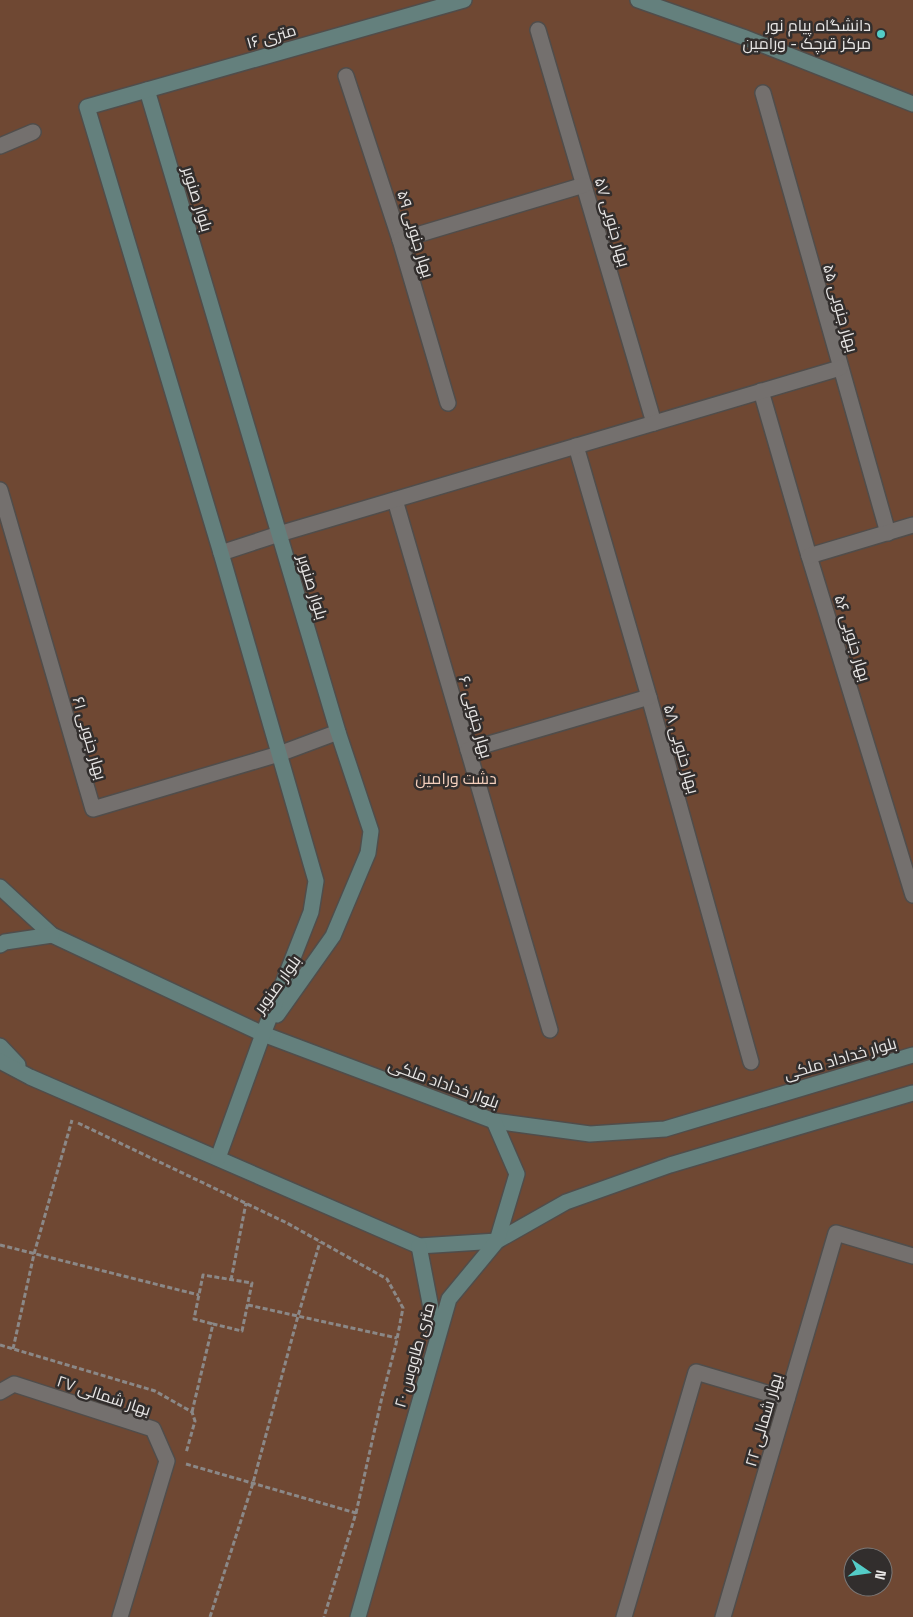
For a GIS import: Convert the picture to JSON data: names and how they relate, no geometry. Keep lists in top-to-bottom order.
{
  "streets": {
    "street": [
      "۱۶ متری",
      "بلوار صنوبر",
      "بهار جنوبی ۵۷",
      "بهار جنوبی ۵۹",
      "بهار جنوبی ۵۵",
      "بهار جنوبی ۵۶",
      "بهار جنوبی ۶۰",
      "بهار جنوبی ۶۱",
      "بهار حنوبی ۵۸",
      "بلوار خداداد ملکی",
      "۲۰ متری طاووس",
      "بهار شمالی ۲۷",
      "بهار شمالی ۲۲"
    ]
  },
  "crossings": [
    ["۱۶ متری", "بلوار صنوبر"],
    ["بلوار صنوبر", "بهار جنوبی ۶۱"],
    ["بلوار صنوبر", "بلوار خداداد ملکی"],
    ["بلوار خداداد ملکی", "۲۰ متری طاووس"]
  ],
  "parks": ["دشت ورامین"],
  "places": ["دانشگاه پیام نور مرکز قرچک - ورامین"],
  "north": "right"
}
